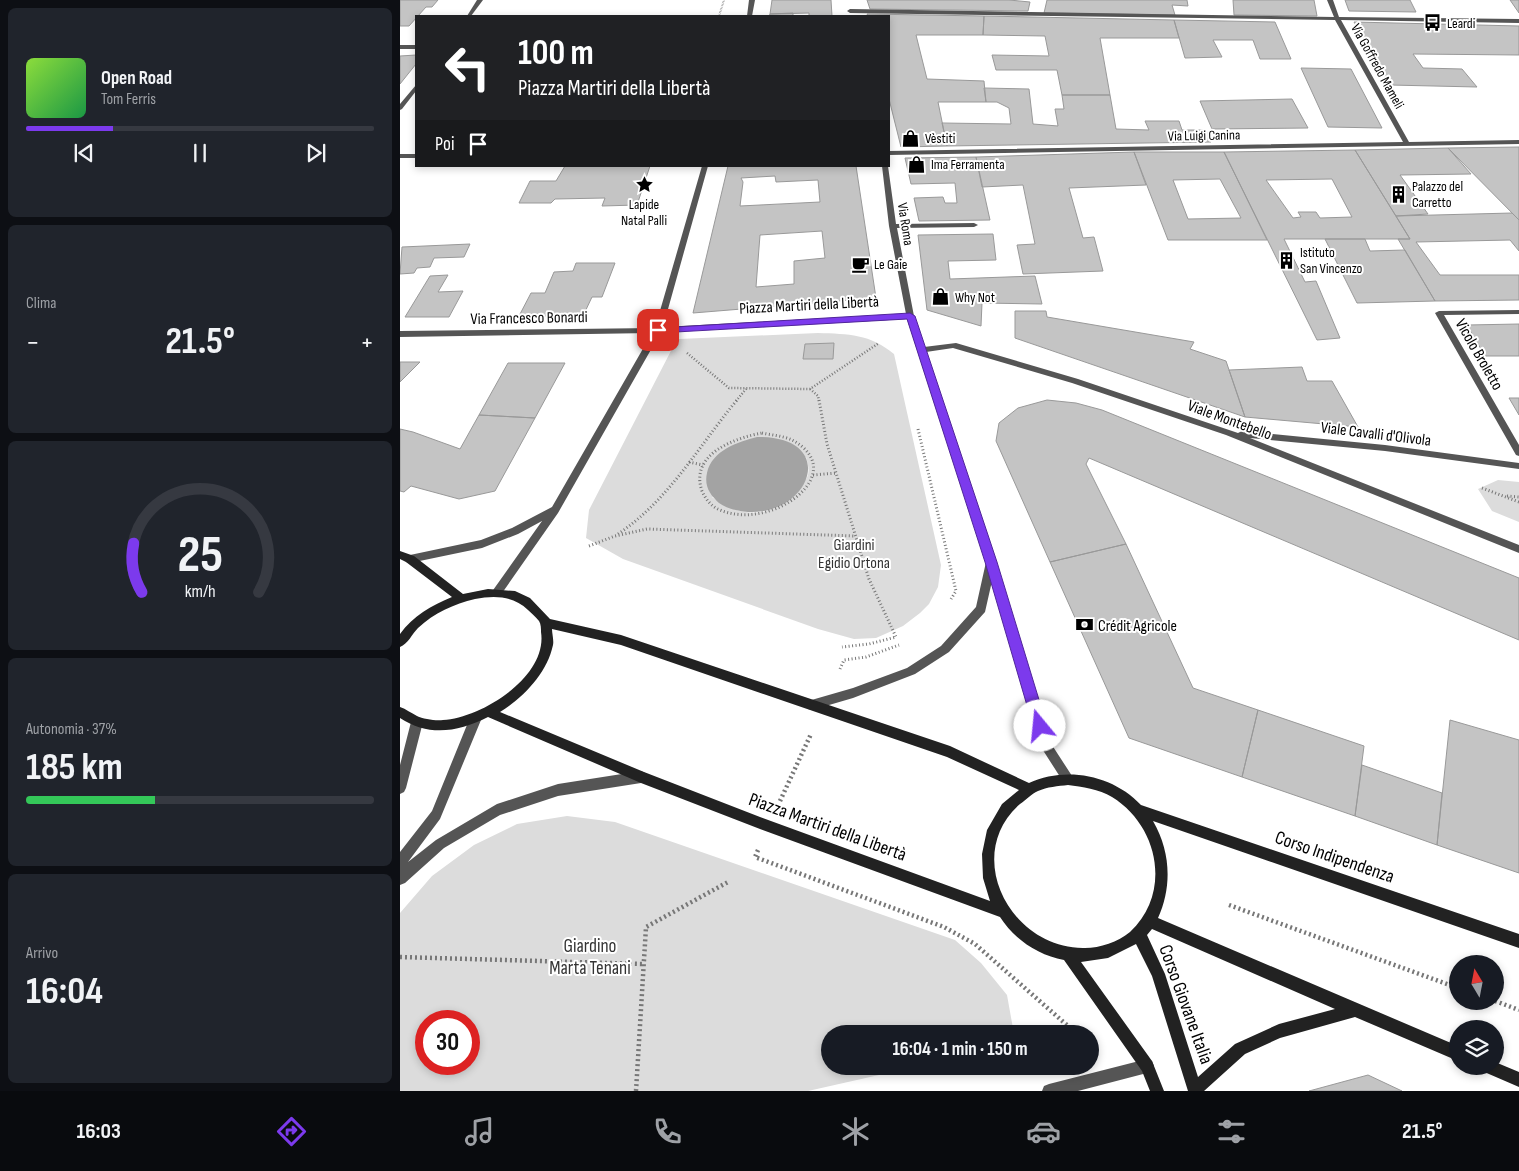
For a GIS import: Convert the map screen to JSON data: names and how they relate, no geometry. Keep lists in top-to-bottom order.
{
  "streets": {
    "main road": ["Piazza Martiri della Libertà", "Corso Indipendenza", "Corso Giovane Italia"],
    "street": [
      "Via Goffredo Mameli",
      "Via Luigi Canina",
      "Via Roma",
      "Via Francesco Bonardi",
      "Vicolo Broletto",
      "Viale Montebello",
      "Viale Cavalli d'Olivola"
    ]
  },
  "crossings": [
    ["Via Goffredo Mameli", "Via Luigi Canina"],
    ["Via Roma", "Piazza Martiri della Libertà"],
    ["Piazza Martiri della Libertà", "Via Francesco Bonardi"],
    ["Piazza Martiri della Libertà", "Corso Indipendenza"],
    ["Piazza Martiri della Libertà", "Corso Giovane Italia"],
    ["Viale Montebello", "Viale Cavalli d'Olivola"],
    ["Corso Indipendenza", "Corso Giovane Italia"]
  ],
  "parks": ["Giardini Egidio Ortona", "Giardino Marta Tenani"],
  "places": {
    "bus stop": ["Leardi"],
    "shop": ["Vèstiti", "Ima Ferramenta", "Why Not"],
    "place": ["Lapide Natal Palli"],
    "building": ["Palazzo del Carretto", "Istituto San Vincenzo"],
    "cafe": ["Le Gaie"],
    "bank": ["Crédit Agricole"]
  },
  "north": "top",
  "page": {
    "turn": ["100 m", "Piazza Martiri della Libertà"],
    "song": ["Open Road", "Tom Ferris"],
    "then": "Poi",
    "tile": [
      "Clima",
      ["Autonomia · 37%", "185 km"],
      ["Arrivo", "16:04"]
    ],
    "heat": ["−", "21.5°", "+"],
    "limit": "30",
    "trip": "16:04 · 1 min · 150 m",
    "tabs": ["16:03", "21.5°"],
    "gauge": ["25", "km/h"]
  }
}
